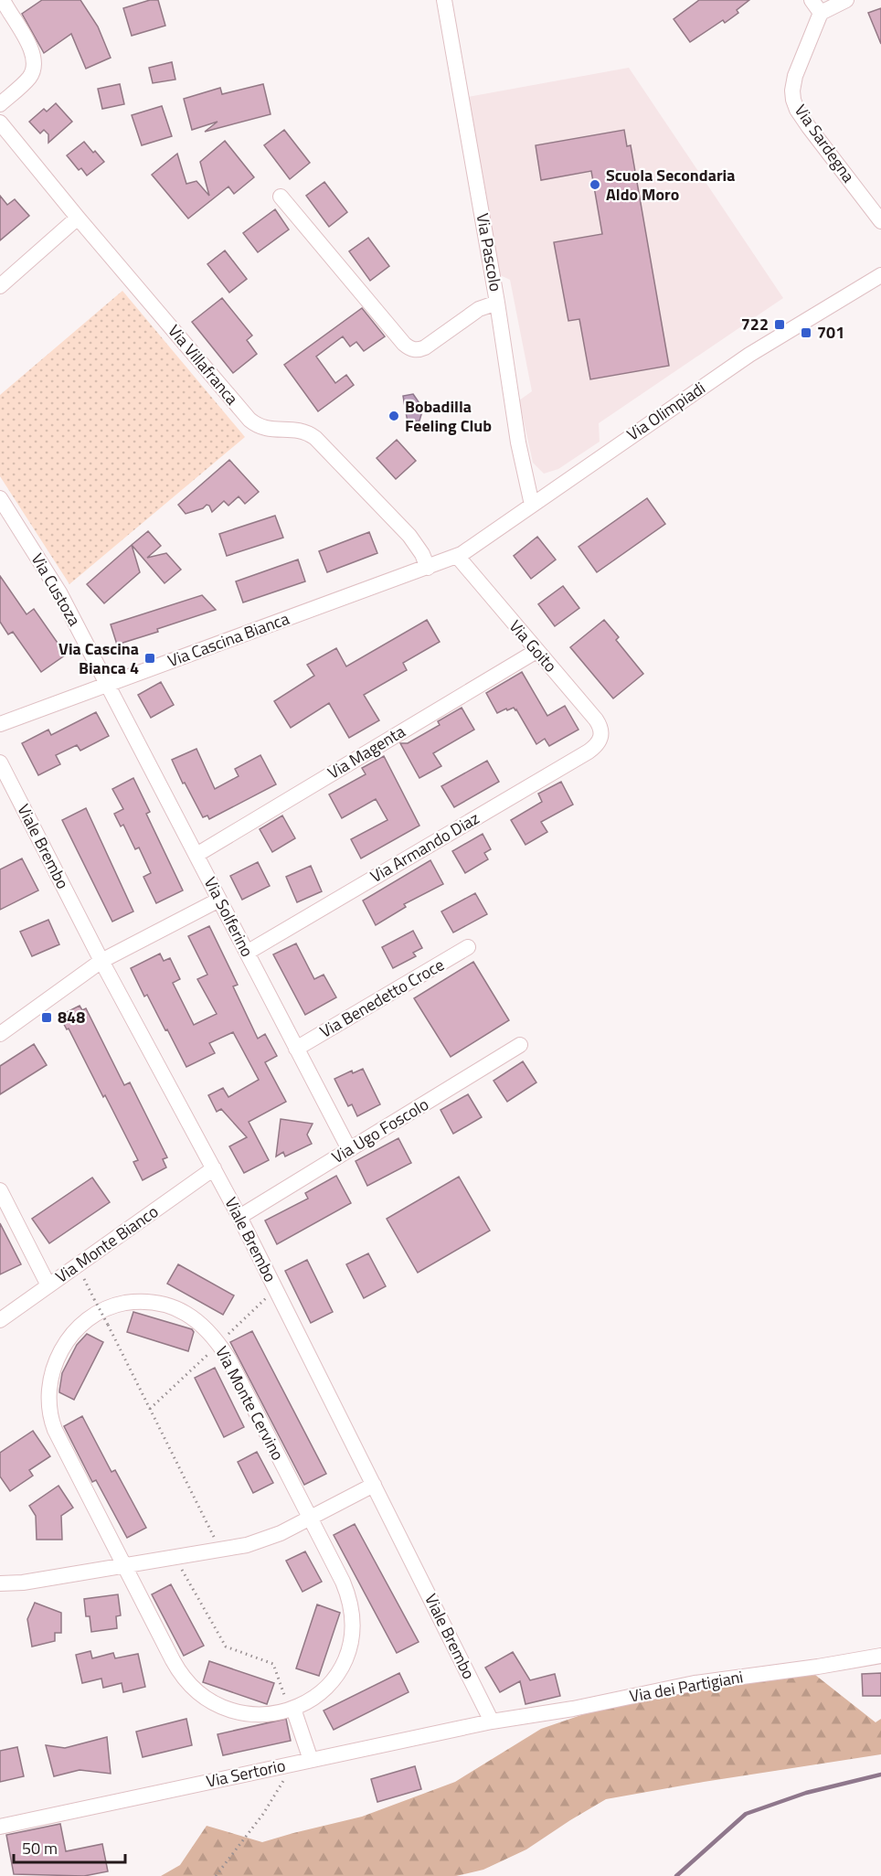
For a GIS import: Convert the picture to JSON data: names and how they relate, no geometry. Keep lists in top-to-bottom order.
{
  "streets": {
    "street": [
      "Via Sardegna",
      "Via Pascolo",
      "Via Villafranca",
      "Via Olimpiadi",
      "Via Custoza",
      "Via Cascina Bianca",
      "Via Goito",
      "Via Magenta",
      "Viale Brembo",
      "Via Armando Diaz",
      "Via Solferino",
      "Via Benedetto Croce",
      "Via Ugo Foscolo",
      "Via Monte Bianco",
      "Via Monte Cervino",
      "Via dei Partigiani",
      "Via Sertorio"
    ]
  },
  "crossings": [
    ["Via Pascolo", "Via Olimpiadi"],
    ["Via Villafranca", "Via Cascina Bianca"],
    ["Via Olimpiadi", "Via Cascina Bianca"],
    ["Via Olimpiadi", "Via Goito"],
    ["Via Custoza", "Via Cascina Bianca"],
    ["Via Custoza", "Via Solferino"],
    ["Via Cascina Bianca", "Via Goito"],
    ["Via Cascina Bianca", "Via Solferino"],
    ["Via Goito", "Via Magenta"],
    ["Via Goito", "Via Armando Diaz"],
    ["Via Magenta", "Via Solferino"],
    ["Viale Brembo", "Via Ugo Foscolo"],
    ["Viale Brembo", "Via Monte Bianco"],
    ["Viale Brembo", "Via dei Partigiani"],
    ["Viale Brembo", "Via Sertorio"],
    ["Via Armando Diaz", "Via Solferino"],
    ["Via Solferino", "Via Benedetto Croce"],
    ["Via Solferino", "Via Ugo Foscolo"],
    ["Via dei Partigiani", "Via Sertorio"]
  ],
  "places": {
    "other": ["Scuola Secondaria Aldo Moro", "Bobadilla Feeling Club"],
    "transit": [
      "722",
      "701",
      "Via Cascina Bianca 4",
      "848"
    ]
  },
  "scale_bar": "50 m"
}
